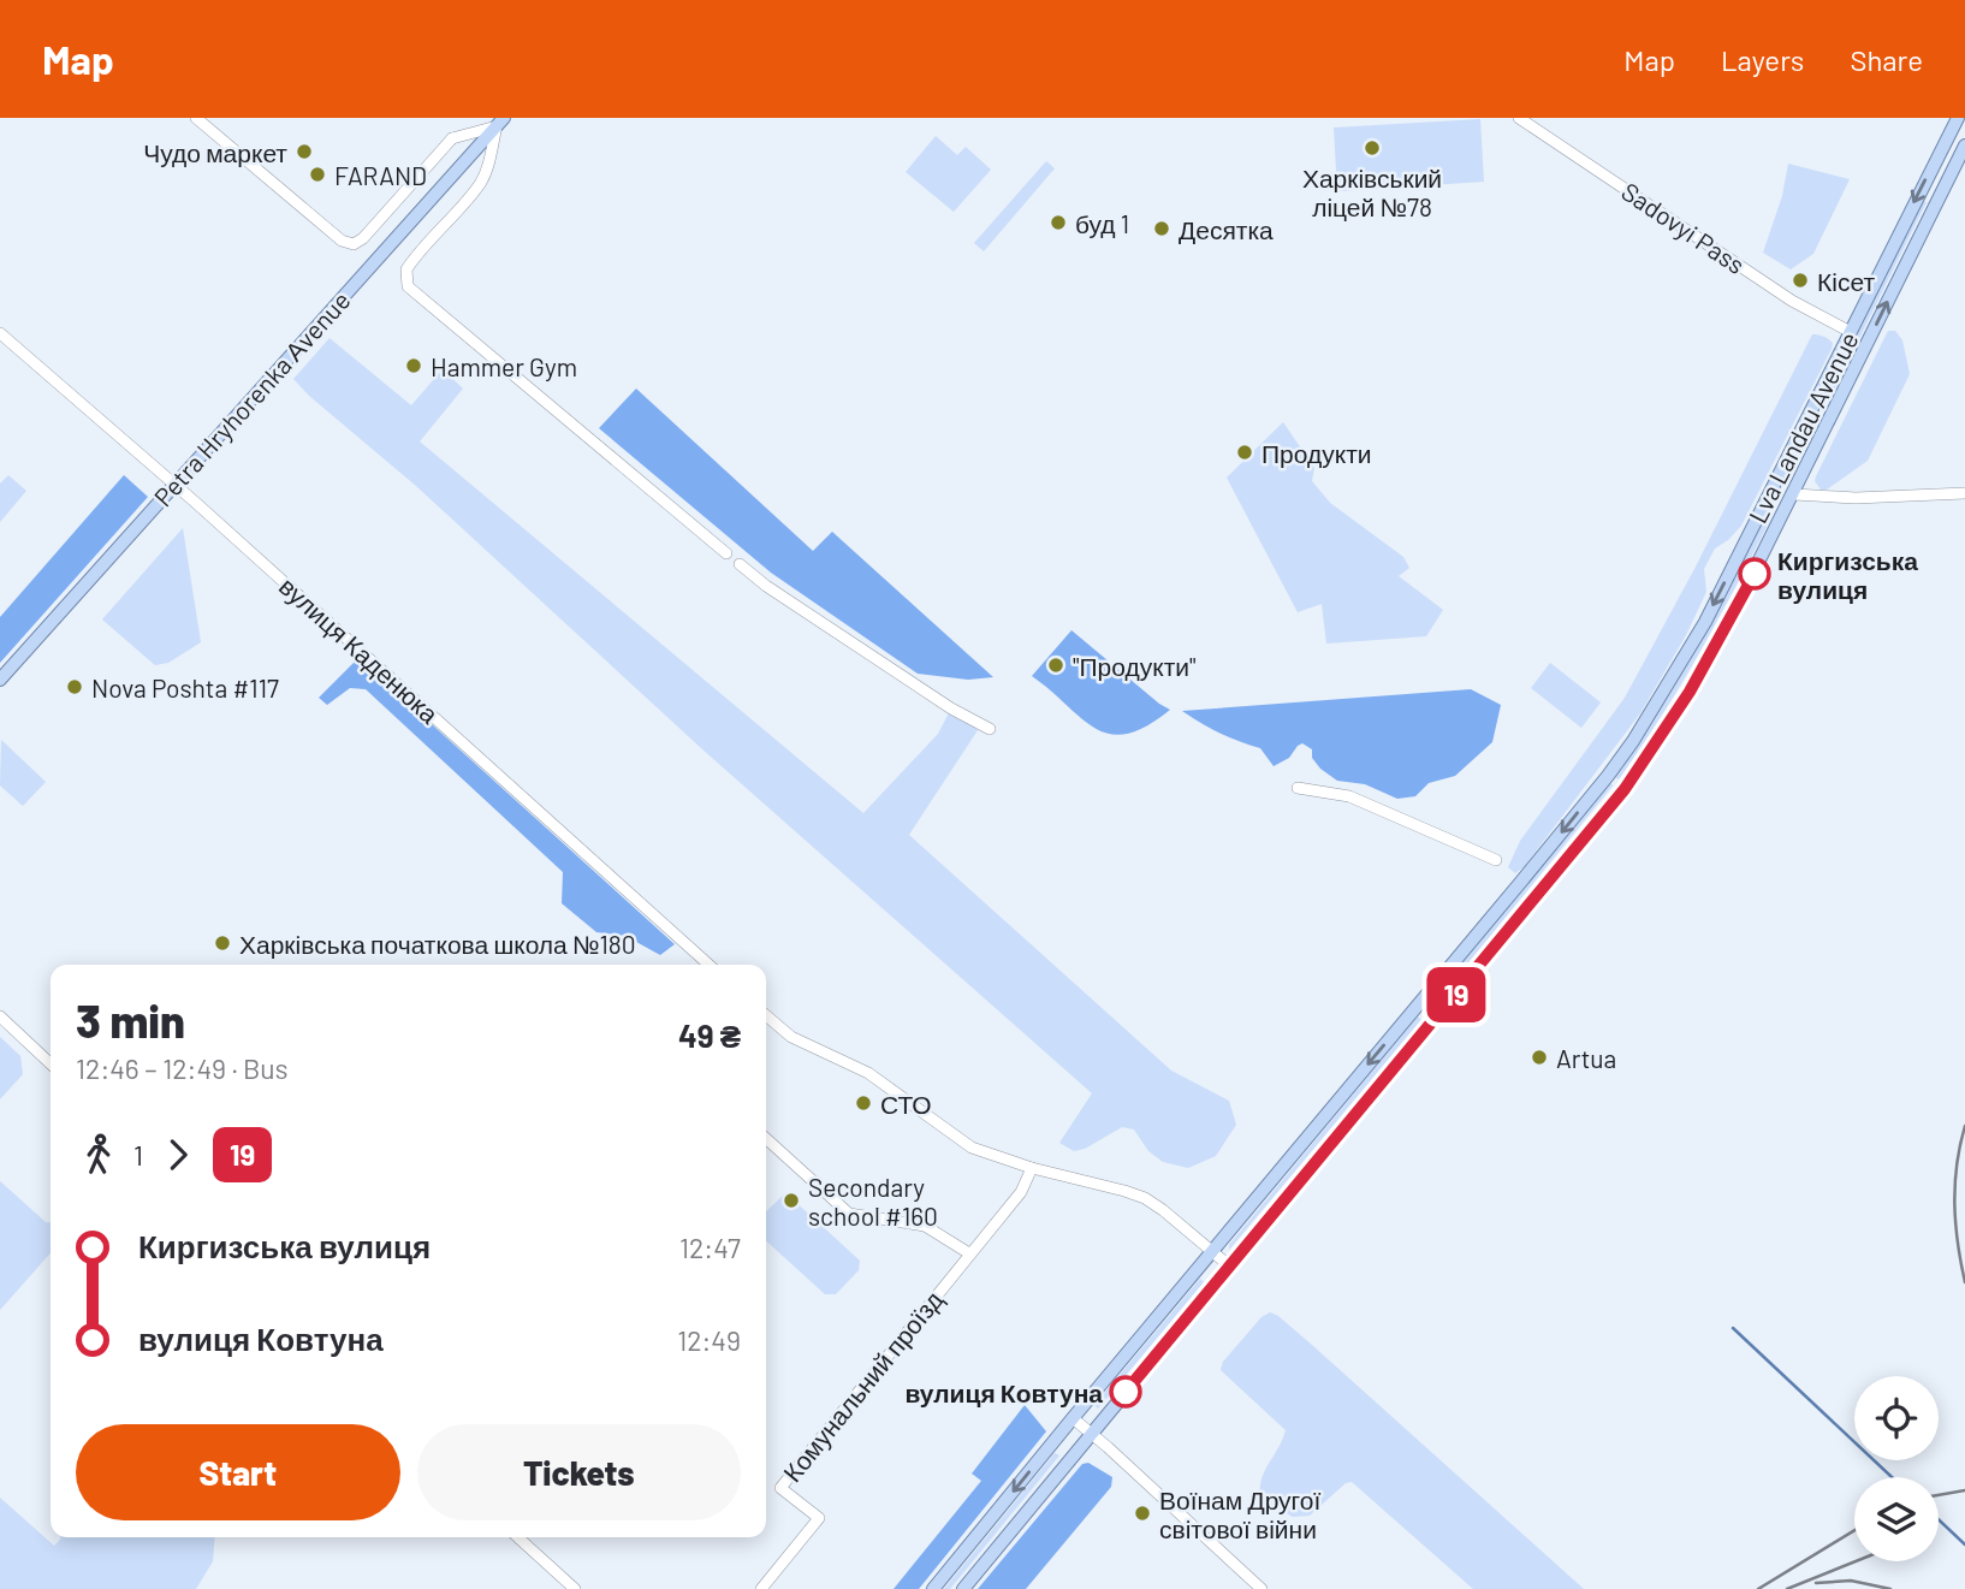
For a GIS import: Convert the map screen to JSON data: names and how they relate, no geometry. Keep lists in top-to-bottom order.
{
  "streets": {
    "main road": ["Petra Hryhorenka Аvenue", "Lva Landau Avenue"],
    "street": ["Sadovyi Pass", "вулиця Каденюка", "Комунальний проїзд"]
  },
  "crossings": [
    ["Sadovyi Pass", "Lva Landau Avenue"],
    ["Petra Hryhorenka Аvenue", "вулиця Каденюка"]
  ],
  "places": [
    "Харківський ліцей №78",
    "Чудо маркет",
    "FARAND",
    "буд 1",
    "Десятка",
    "Кісет",
    "Hammer Gym",
    "Продукти",
    "Киргизська вулиця",
    "\"Продукти\"",
    "Nova Poshta #117",
    "Харківська початкова школа №180",
    "Artua",
    "СТО",
    "Secondary school #160",
    "вулиця Ковтуна",
    "Воїнам Другої світової війни"
  ],
  "lines": ["bus line 19"],
  "page": {
    "header": "Map",
    "nav": ["Map", "Layers", "Share"],
    "on_map": "19",
    "heading": ["3 min", "12:46 – 12:49 · Bus", "49 ₴"],
    "legs": ["1", "19"],
    "list": [
      {
        "name": "Киргизська вулиця",
        "value": "12:47"
      },
      {
        "name": "вулиця Ковтуна",
        "value": "12:49"
      }
    ],
    "buttons": ["Start", "Tickets"]
  }
}
